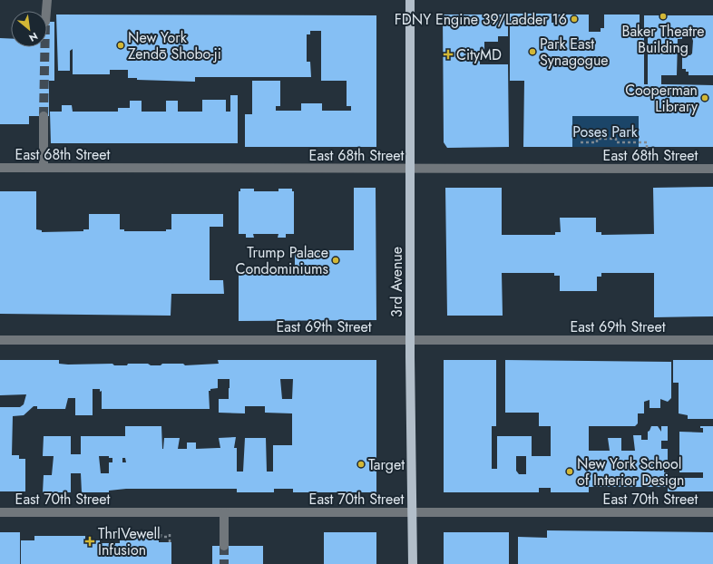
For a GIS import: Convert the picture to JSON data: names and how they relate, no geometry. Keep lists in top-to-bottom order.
{
  "streets": {
    "main road": ["3rd Avenue"],
    "street": ["East 68th Street", "East 69th Street", "East 70th Street"]
  },
  "crossings": [
    ["East 68th Street", "3rd Avenue"],
    ["3rd Avenue", "East 69th Street"],
    ["3rd Avenue", "East 70th Street"]
  ],
  "parks": ["Poses Park"],
  "places": {
    "other": [
      "Baker Theatre Building",
      "FDNY Engine 39/Ladder 16",
      "New York Zendō Shobo-ji",
      "Park East Synagogue",
      "Cooperman Library",
      "Trump Palace Condominiums",
      "Target",
      "New York School of Interior Design"
    ],
    "health": ["CityMD", "ThrIVewell Infusion"]
  },
  "north": "bottom right"
}
